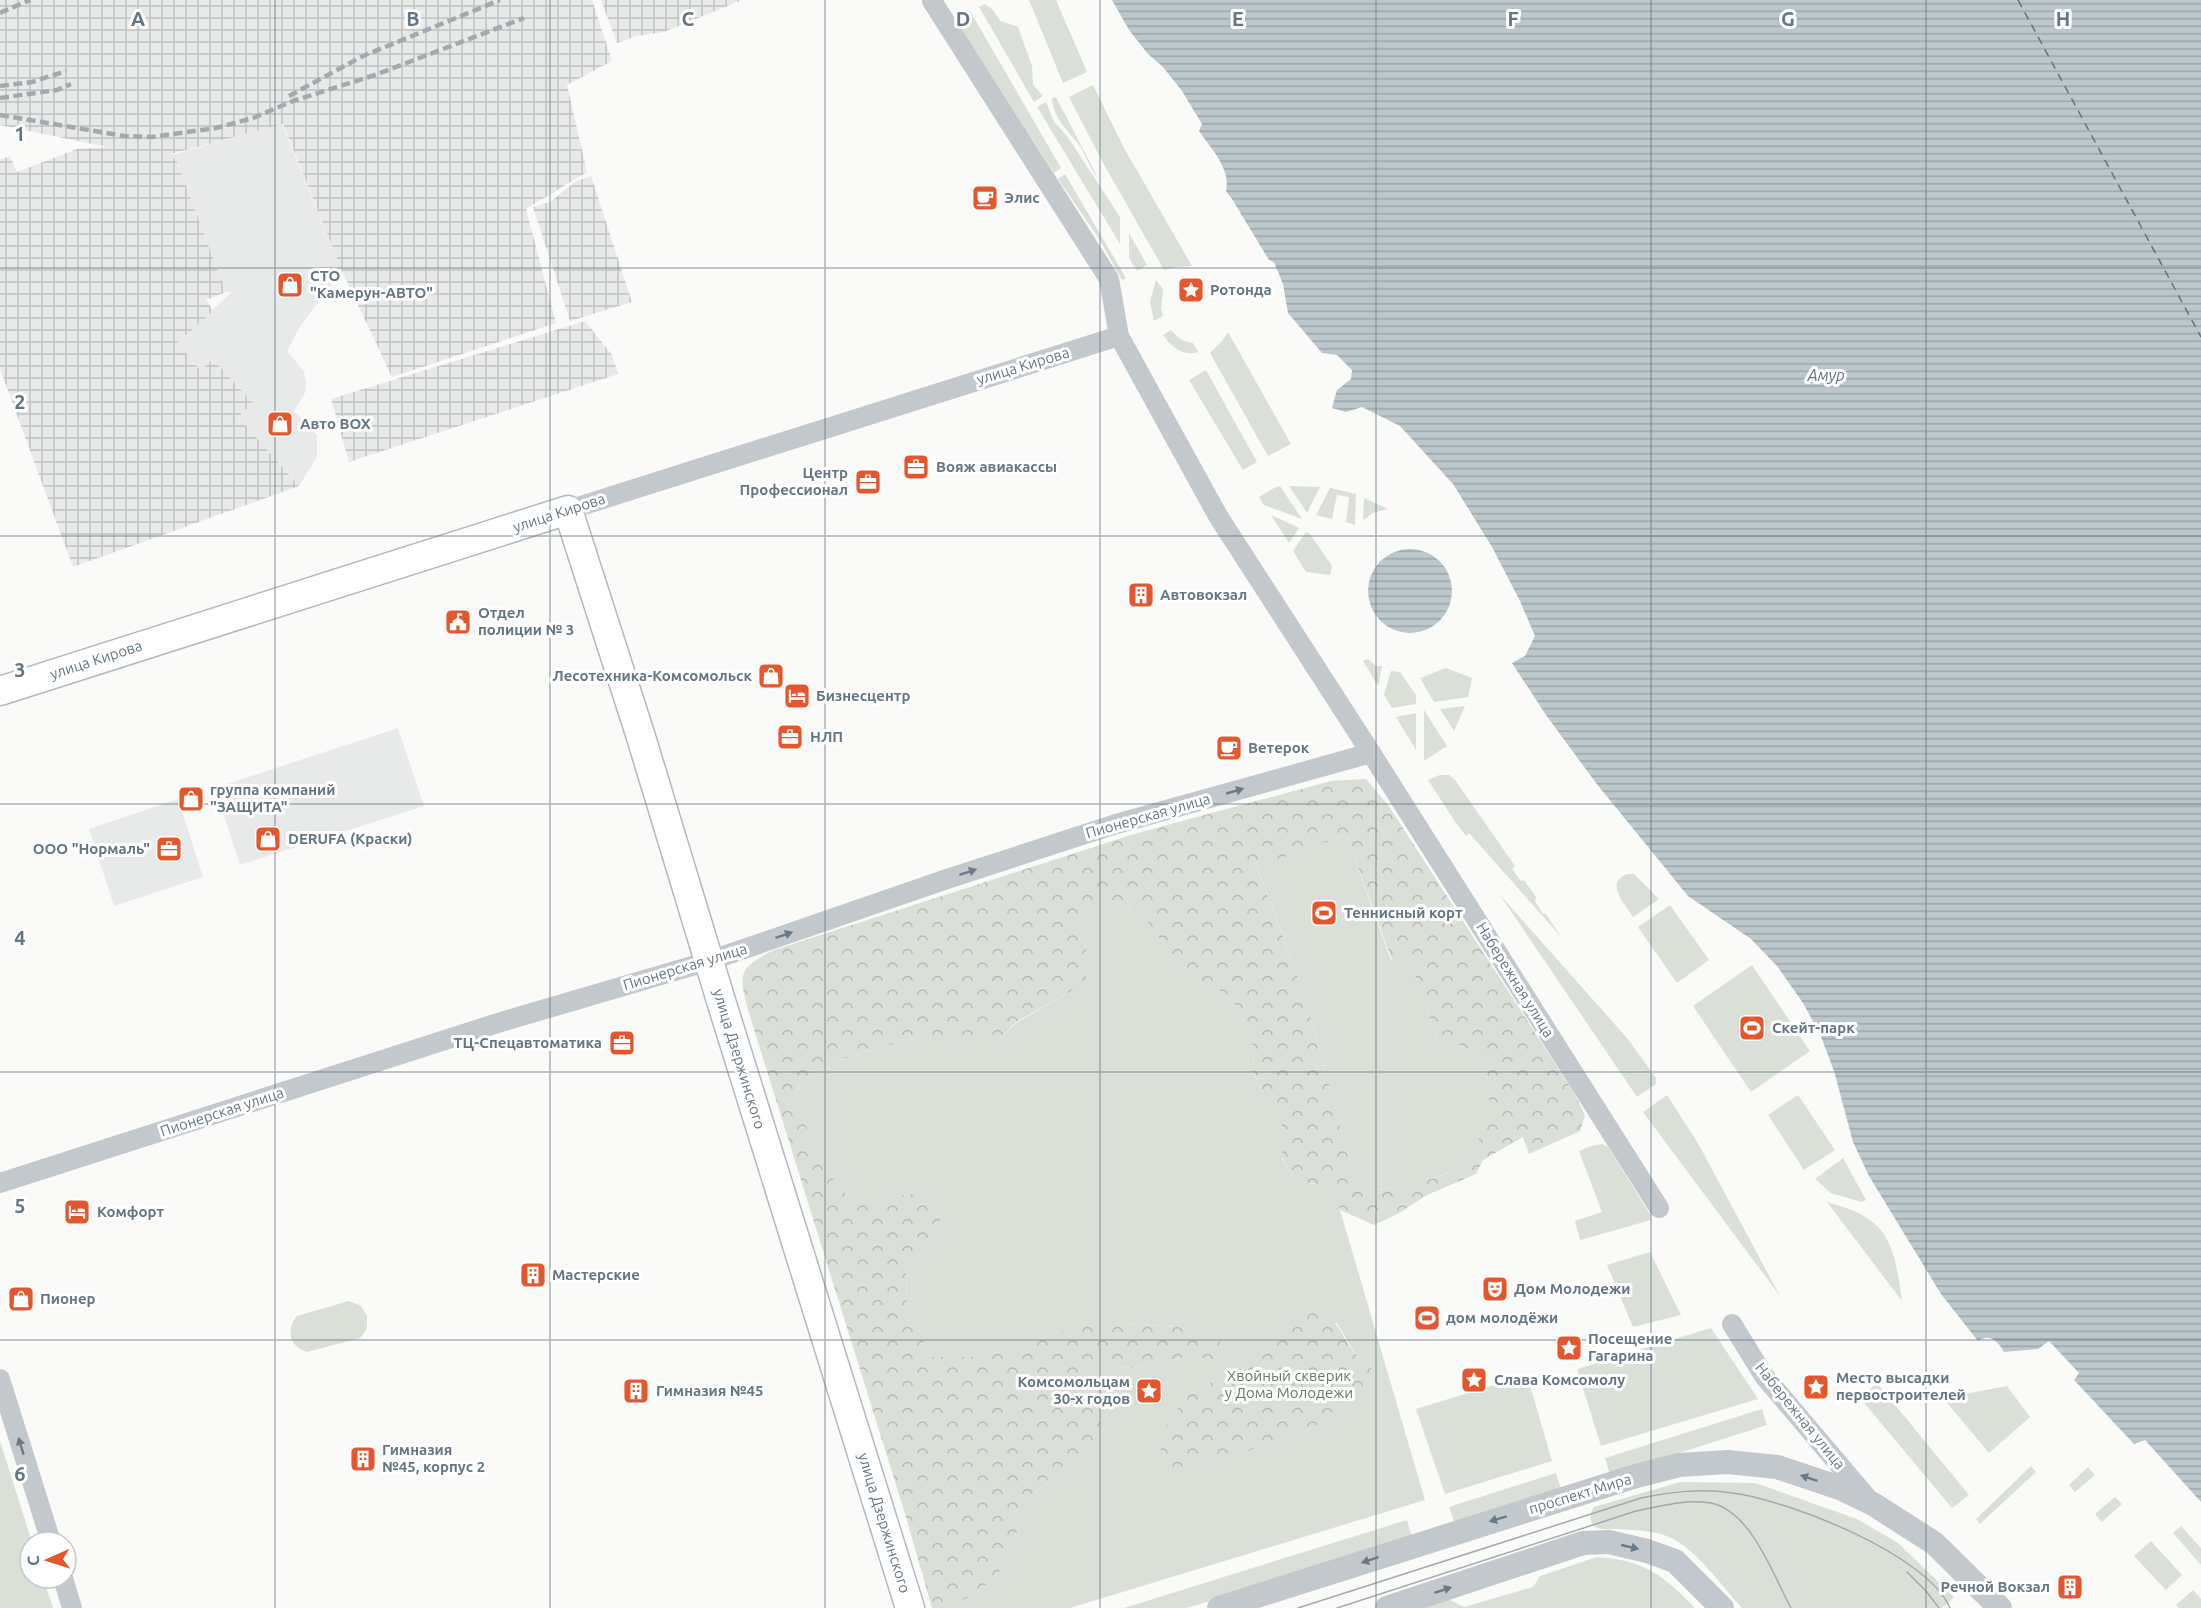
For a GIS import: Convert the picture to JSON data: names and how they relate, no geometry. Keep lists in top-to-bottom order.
{
  "streets": {
    "main road": ["улица Кирова", "улица Дзержинского"],
    "street": ["Пионерская улица", "Набережная улица", "проспект Мира"]
  },
  "crossings": [
    ["улица Кирова", "Набережная улица"],
    ["улица Кирова", "улица Дзержинского"],
    ["Пионерская улица", "Набережная улица"],
    ["Пионерская улица", "улица Дзержинского"],
    ["Набережная улица", "проспект Мира"]
  ],
  "one_way": ["Пионерская улица", "проспект Мира"],
  "water": ["Амур"],
  "parks": ["Хвойный скверик у Дома Молодежи"],
  "places": {
    "cafe": ["Элис", "Ветерок"],
    "shop": [
      "СТО \"Камерун-АВТО\"",
      "Авто BOX",
      "Лесотехника-Комсомольск",
      "группа компаний \"ЗАЩИТА\"",
      "DERUFA (Краски)",
      "Пионер"
    ],
    "place": [
      "Ротонда",
      "Посещение Гагарина",
      "Слава Комсомолу",
      "Место высадки первостроителей",
      "Комсомольцам 30-х годов"
    ],
    "office": [
      "Вояж авиакассы",
      "Центр Профессионал",
      "НЛП",
      "ООО \"Нормаль\"",
      "ТЦ-Спецавтоматика"
    ],
    "building": [
      "Автовокзал",
      "Мастерские",
      "Гимназия №45",
      "Гимназия №45, корпус 2",
      "Речной Вокзал"
    ],
    "public building": ["Отдел полиции № 3"],
    "hotel": ["Бизнесцентр", "Комфорт"],
    "sports": ["Теннисный корт", "Скейт-парк", "дом молодёжи"],
    "theatre": ["Дом Молодежи"]
  },
  "north": "left",
  "grid": {
    "columns": [
      "A",
      "B",
      "C",
      "D",
      "E",
      "F",
      "G",
      "H"
    ],
    "rows": [
      "1",
      "2",
      "3",
      "4",
      "5",
      "6"
    ]
  }
}
